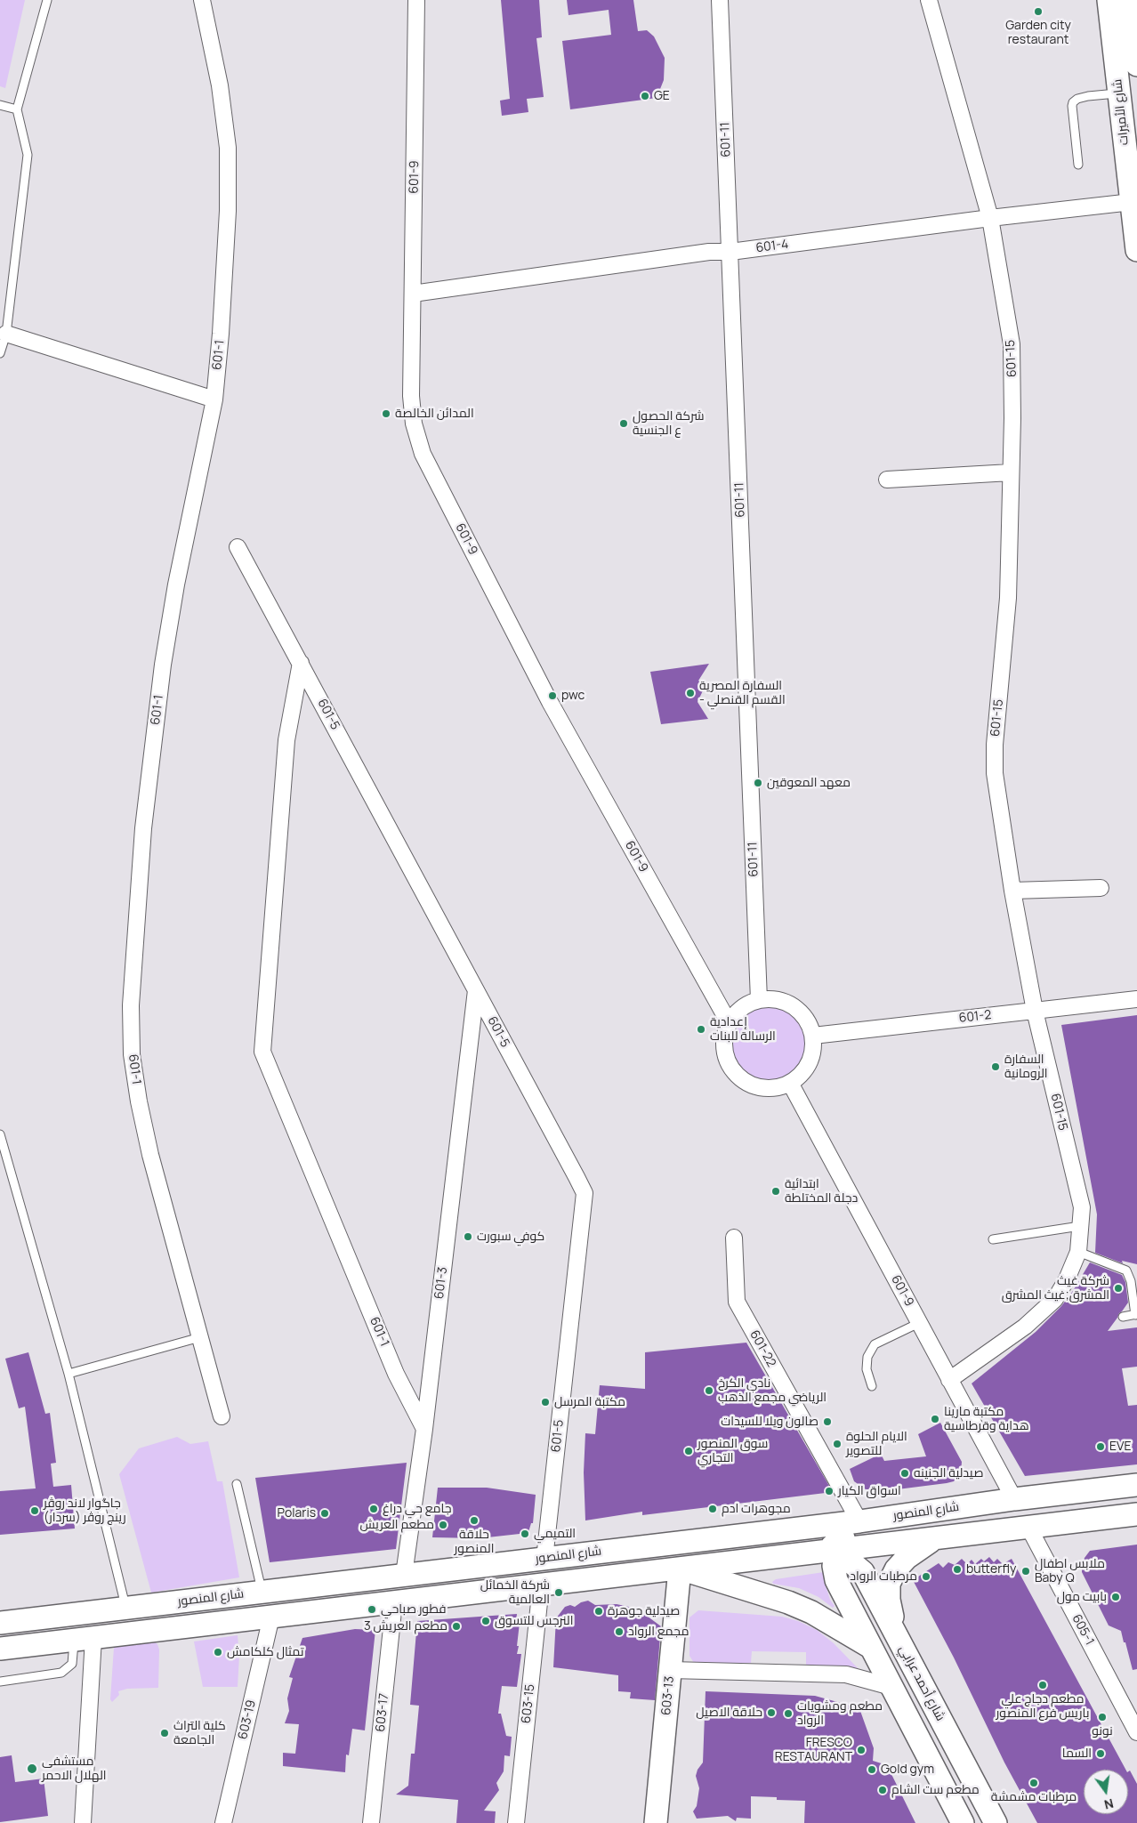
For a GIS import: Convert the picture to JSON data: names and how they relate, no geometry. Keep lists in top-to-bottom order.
{
  "streets": {
    "main road": [
      "شارع الأميرات",
      "شارع المنصور",
      "شارع أحمد عرابي",
      "603-13"
    ],
    "street": [
      "601-11",
      "601-9",
      "601-4",
      "601-1",
      "601-15",
      "601-5",
      "601-2",
      "601-3",
      "601-22",
      "605-1",
      "603-15",
      "603-17",
      "603-19"
    ]
  },
  "crossings": [
    ["شارع الأميرات", "601-4"],
    ["601-11", "601-9"],
    ["601-11", "601-4"],
    ["601-11", "601-2"],
    ["601-9", "601-4"],
    ["601-9", "601-15"],
    ["601-9", "601-2"],
    ["601-9", "شارع المنصور"],
    ["601-4", "601-15"],
    ["601-1", "601-5"],
    ["601-1", "601-3"],
    ["601-15", "601-2"],
    ["601-5", "601-3"],
    ["601-5", "شارع المنصور"],
    ["601-3", "شارع المنصور"],
    ["601-22", "شارع المنصور"],
    ["شارع المنصور", "605-1"],
    ["شارع المنصور", "شارع أحمد عرابي"],
    ["شارع المنصور", "603-13"],
    ["شارع المنصور", "603-15"],
    ["شارع المنصور", "603-17"],
    ["شارع المنصور", "603-19"]
  ],
  "places": [
    "Garden city restaurant",
    "GE",
    "المدائن الخالصة",
    "شركة الحصول ع الجنسية",
    "السفارة المصرية - القسم القنصلي",
    "pwc",
    "معهد المعوقين",
    "إعدادية الرسالة للبنات",
    "السفارة الرومانية",
    "ابتدائية دجلة المختلطة",
    "كوفي سبورت",
    "شركة غيث المشرق;غيث المشرق",
    "نادي الكرخ الرياضي مجمع الذهب",
    "مكتبة المرسل",
    "مكتبة مارينا هداية وقرطاسية",
    "صالون ويلا للسيدات",
    "الايام الحلوة للتصوير",
    "EVE",
    "سوق المنصور التجاري",
    "صيدلية الجنينه",
    "اسواق الكيار",
    "جامع حي دراغ",
    "مجوهرات ادم",
    "جاگوار لاند روڤر رينج روڤر (سردار)",
    "Polaris",
    "حلاقة المنصور",
    "مطعم العريش",
    "التميمي",
    "butterfly",
    "ملابس اطفال Baby Q",
    "مرطبات الرواد",
    "شركة الخمائل العالمية",
    "بابيت مول",
    "فطور صباحي",
    "صيدلية جوهرة",
    "النرجس للتسوق",
    "مطعم العريش 3",
    "مجمع الرواد",
    "تمثال كلكامش",
    "مطعم دجاج علي باريس فرع المنصور",
    "حلاقة الاصيل",
    "مطعم ومشويات الرواد",
    "نونو",
    "كلية التراث الجامعة",
    "FRESCO RESTAURANT",
    "السما",
    "مستشفى الهلال الاحمر",
    "Gold gym",
    "مرطبات مشمشة",
    "مطعم ست الشام"
  ],
  "north": "bottom"
}
